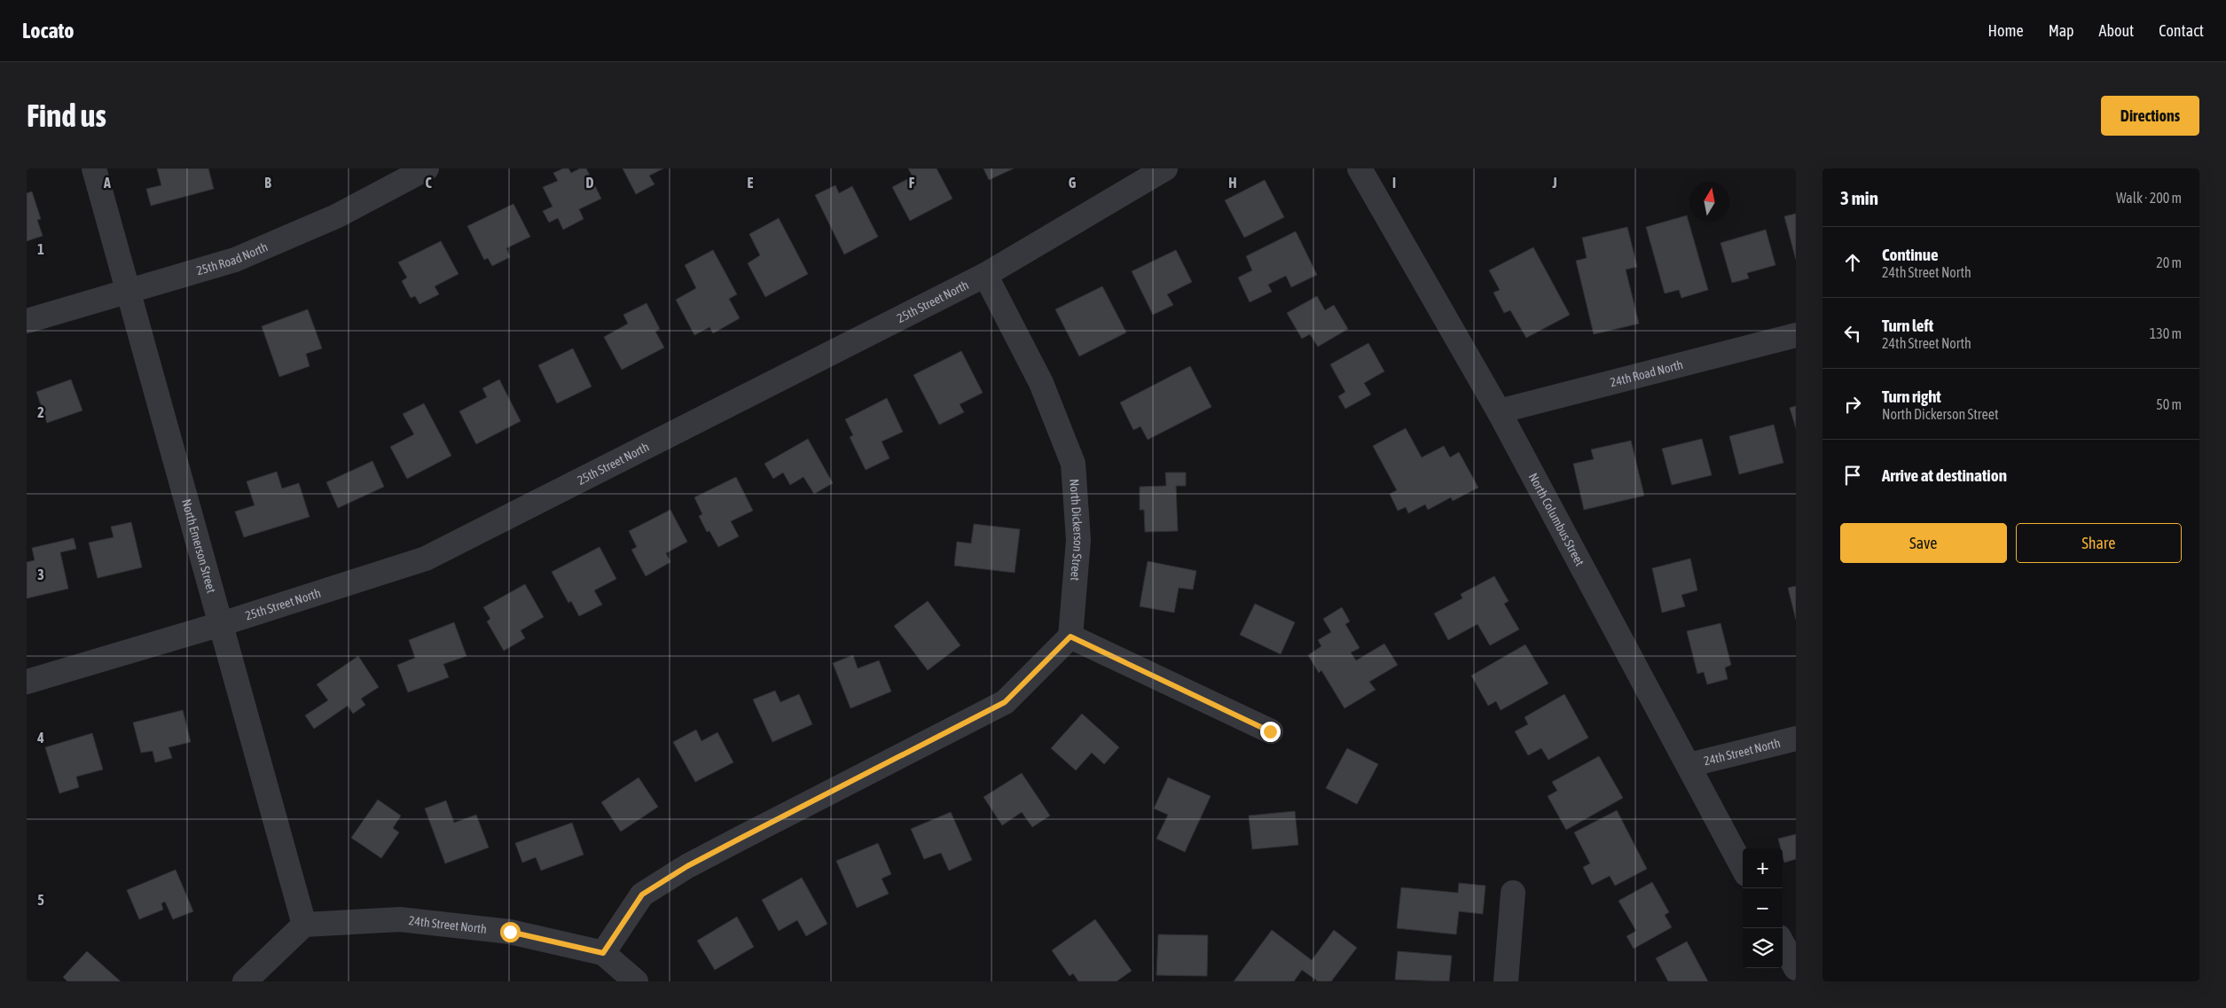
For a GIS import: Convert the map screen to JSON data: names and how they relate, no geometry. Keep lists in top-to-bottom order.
{
  "streets": {
    "street": [
      "25th Road North",
      "25th Street North",
      "24th Road North",
      "North Columbus Street",
      "North Dickerson Street",
      "North Emerson Street",
      "24th Street North"
    ]
  },
  "crossings": [
    ["25th Road North", "North Emerson Street"],
    ["25th Street North", "North Dickerson Street"],
    ["25th Street North", "North Emerson Street"],
    ["24th Road North", "North Columbus Street"],
    ["North Columbus Street", "24th Street North"],
    ["North Emerson Street", "24th Street North"]
  ],
  "north": "top",
  "page": {
    "header": "Locato",
    "nav": [
      "Home",
      "Map",
      "About",
      "Contact"
    ],
    "buttons": [
      "Directions",
      ["Save", "Share"]
    ],
    "title": "Find us",
    "heading": ["3 min", "Walk · 200 m"],
    "list": [
      ["Continue", "24th Street North", "20 m"],
      ["Turn left", "24th Street North", "130 m"],
      ["Turn right", "North Dickerson Street", "50 m"],
      "Arrive at destination"
    ],
    "map_buttons": ["+", "−"]
  },
  "grid": {
    "columns": [
      "A",
      "B",
      "C",
      "D",
      "E",
      "F",
      "G",
      "H",
      "I",
      "J"
    ],
    "rows": [
      "1",
      "2",
      "3",
      "4",
      "5"
    ]
  }
}
